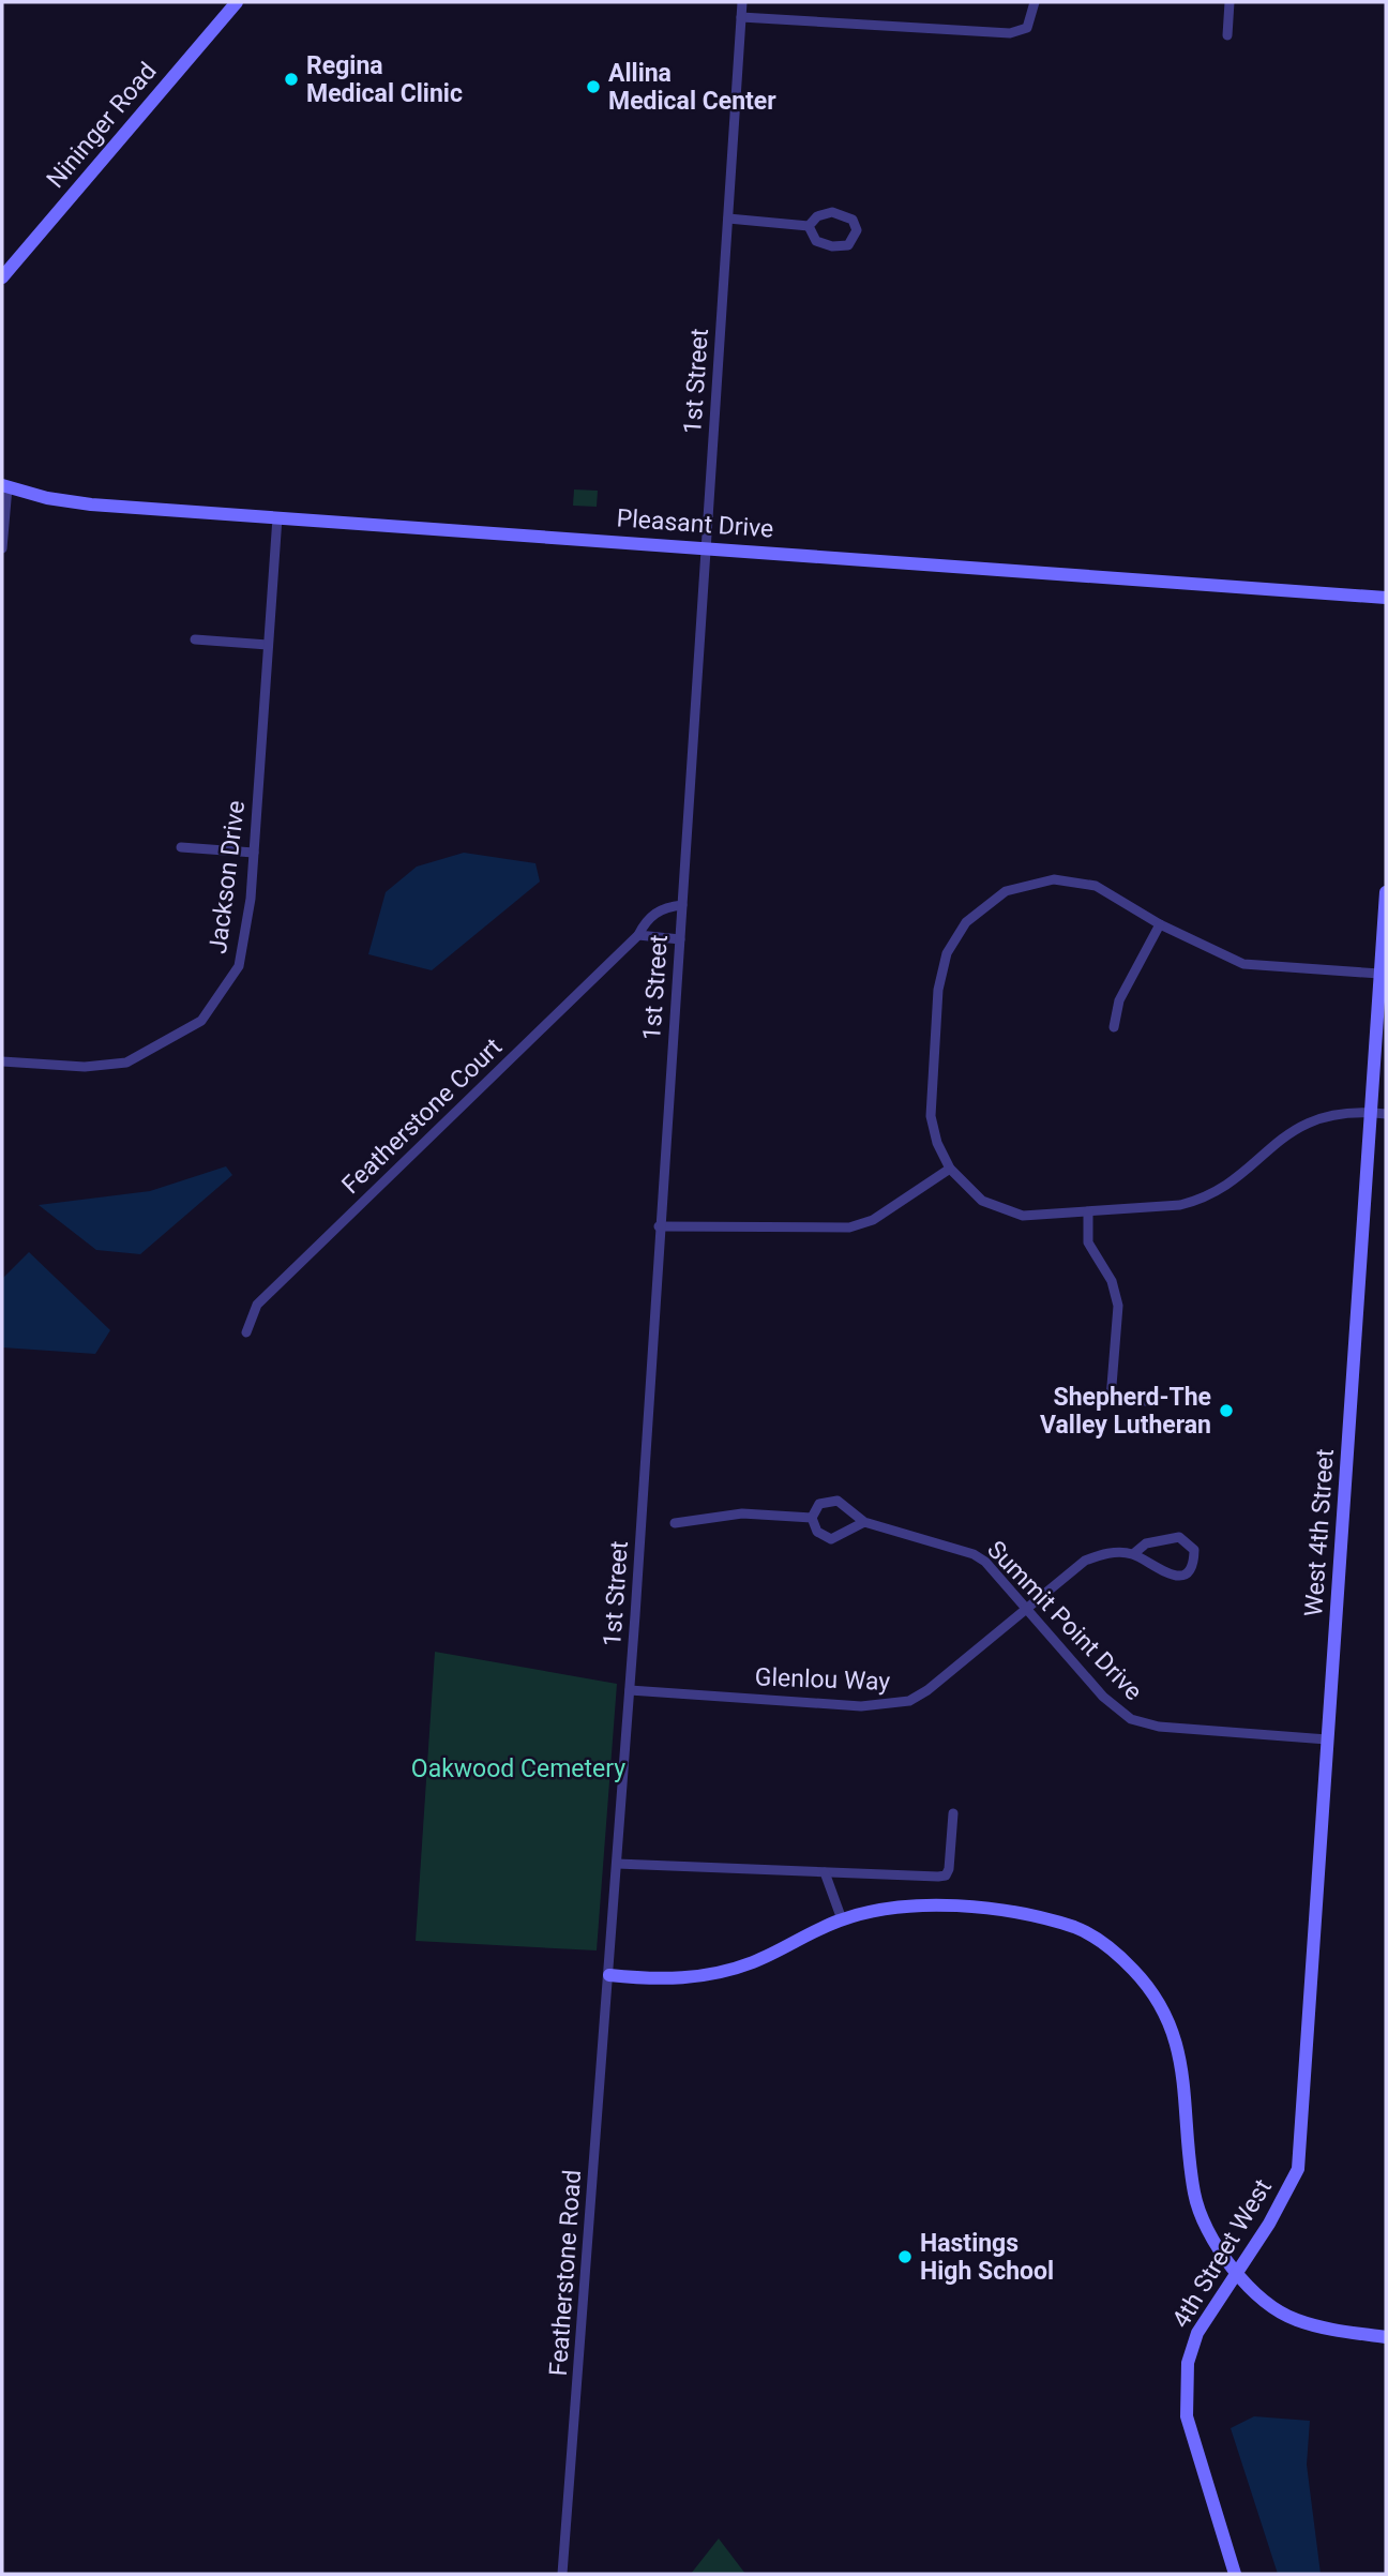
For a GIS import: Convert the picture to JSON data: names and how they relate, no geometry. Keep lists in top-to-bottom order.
{
  "streets": {
    "street": [
      "Nininger Road",
      "1st Street",
      "Pleasant Drive",
      "Jackson Drive",
      "Featherstone Court",
      "West 4th Street",
      "Summit Point Drive",
      "Glenlou Way",
      "4th Street West",
      "Featherstone Road"
    ]
  },
  "crossings": [
    ["1st Street", "Pleasant Drive"],
    ["1st Street", "Featherstone Court"],
    ["1st Street", "Glenlou Way"],
    ["1st Street", "Featherstone Road"],
    ["Pleasant Drive", "Jackson Drive"],
    ["West 4th Street", "Summit Point Drive"],
    ["West 4th Street", "4th Street West"],
    ["Summit Point Drive", "Glenlou Way"]
  ],
  "parks": ["Oakwood Cemetery"],
  "places": [
    "Regina Medical Clinic",
    "Allina Medical Center",
    "Shepherd-The Valley Lutheran",
    "Hastings High School"
  ]
}
